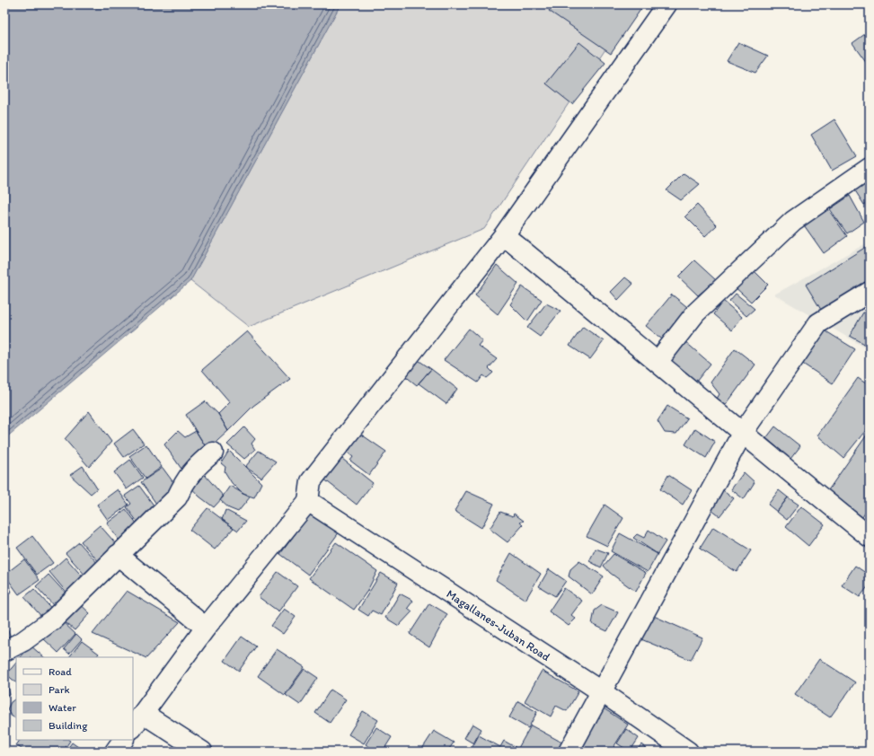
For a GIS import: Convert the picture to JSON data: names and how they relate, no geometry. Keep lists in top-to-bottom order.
{
  "streets": {
    "street": ["Magallanes-Juban Road"]
  },
  "legend": [
    "Road",
    "Park",
    "Water",
    "Building"
  ]
}
